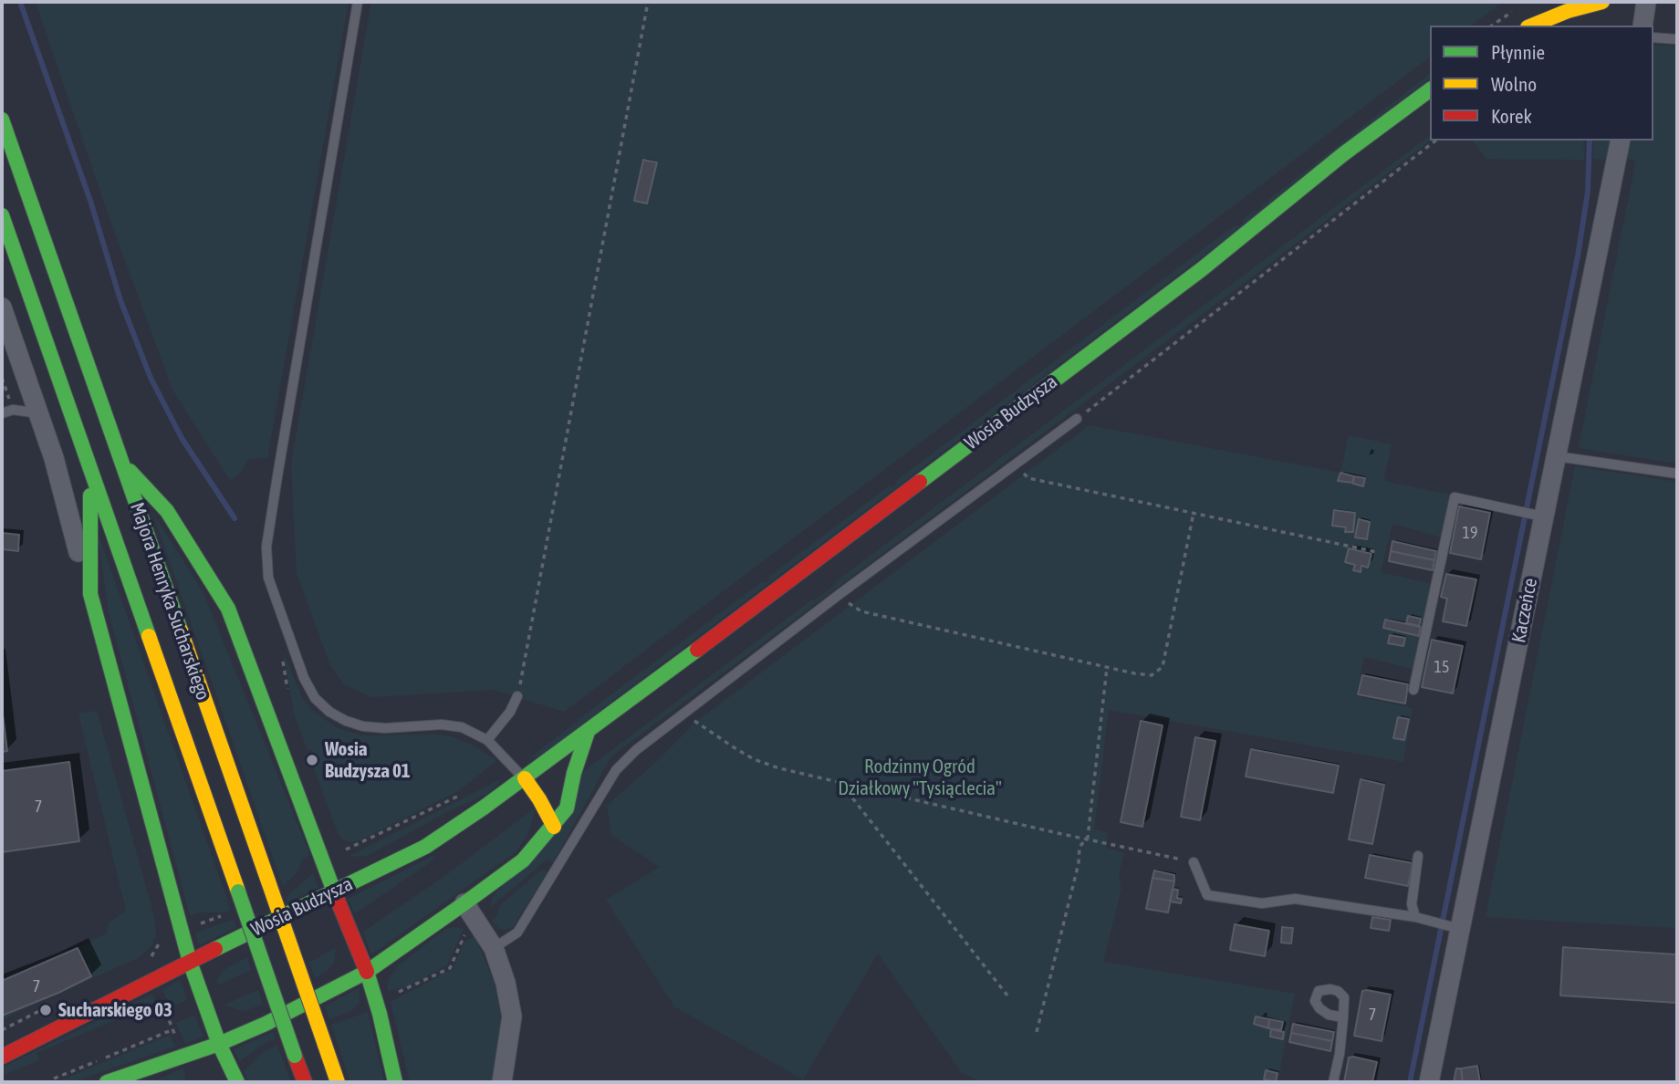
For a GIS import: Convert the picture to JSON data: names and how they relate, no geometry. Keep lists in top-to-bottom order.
{
  "streets": {
    "main road": ["Wosia Budzysza", "Majora Henryka Sucharskiego"],
    "street": ["Kaczeńce"]
  },
  "parks": ["Rodzinny Ogród Działkowy \"Tysiąclecia\""],
  "places": ["Wosia Budzysza 01", "Sucharskiego 03"],
  "house_numbers": [
    "19",
    "15",
    "7",
    "7",
    "7"
  ],
  "legend": ["Płynnie", "Wolno", "Korek"]
}
